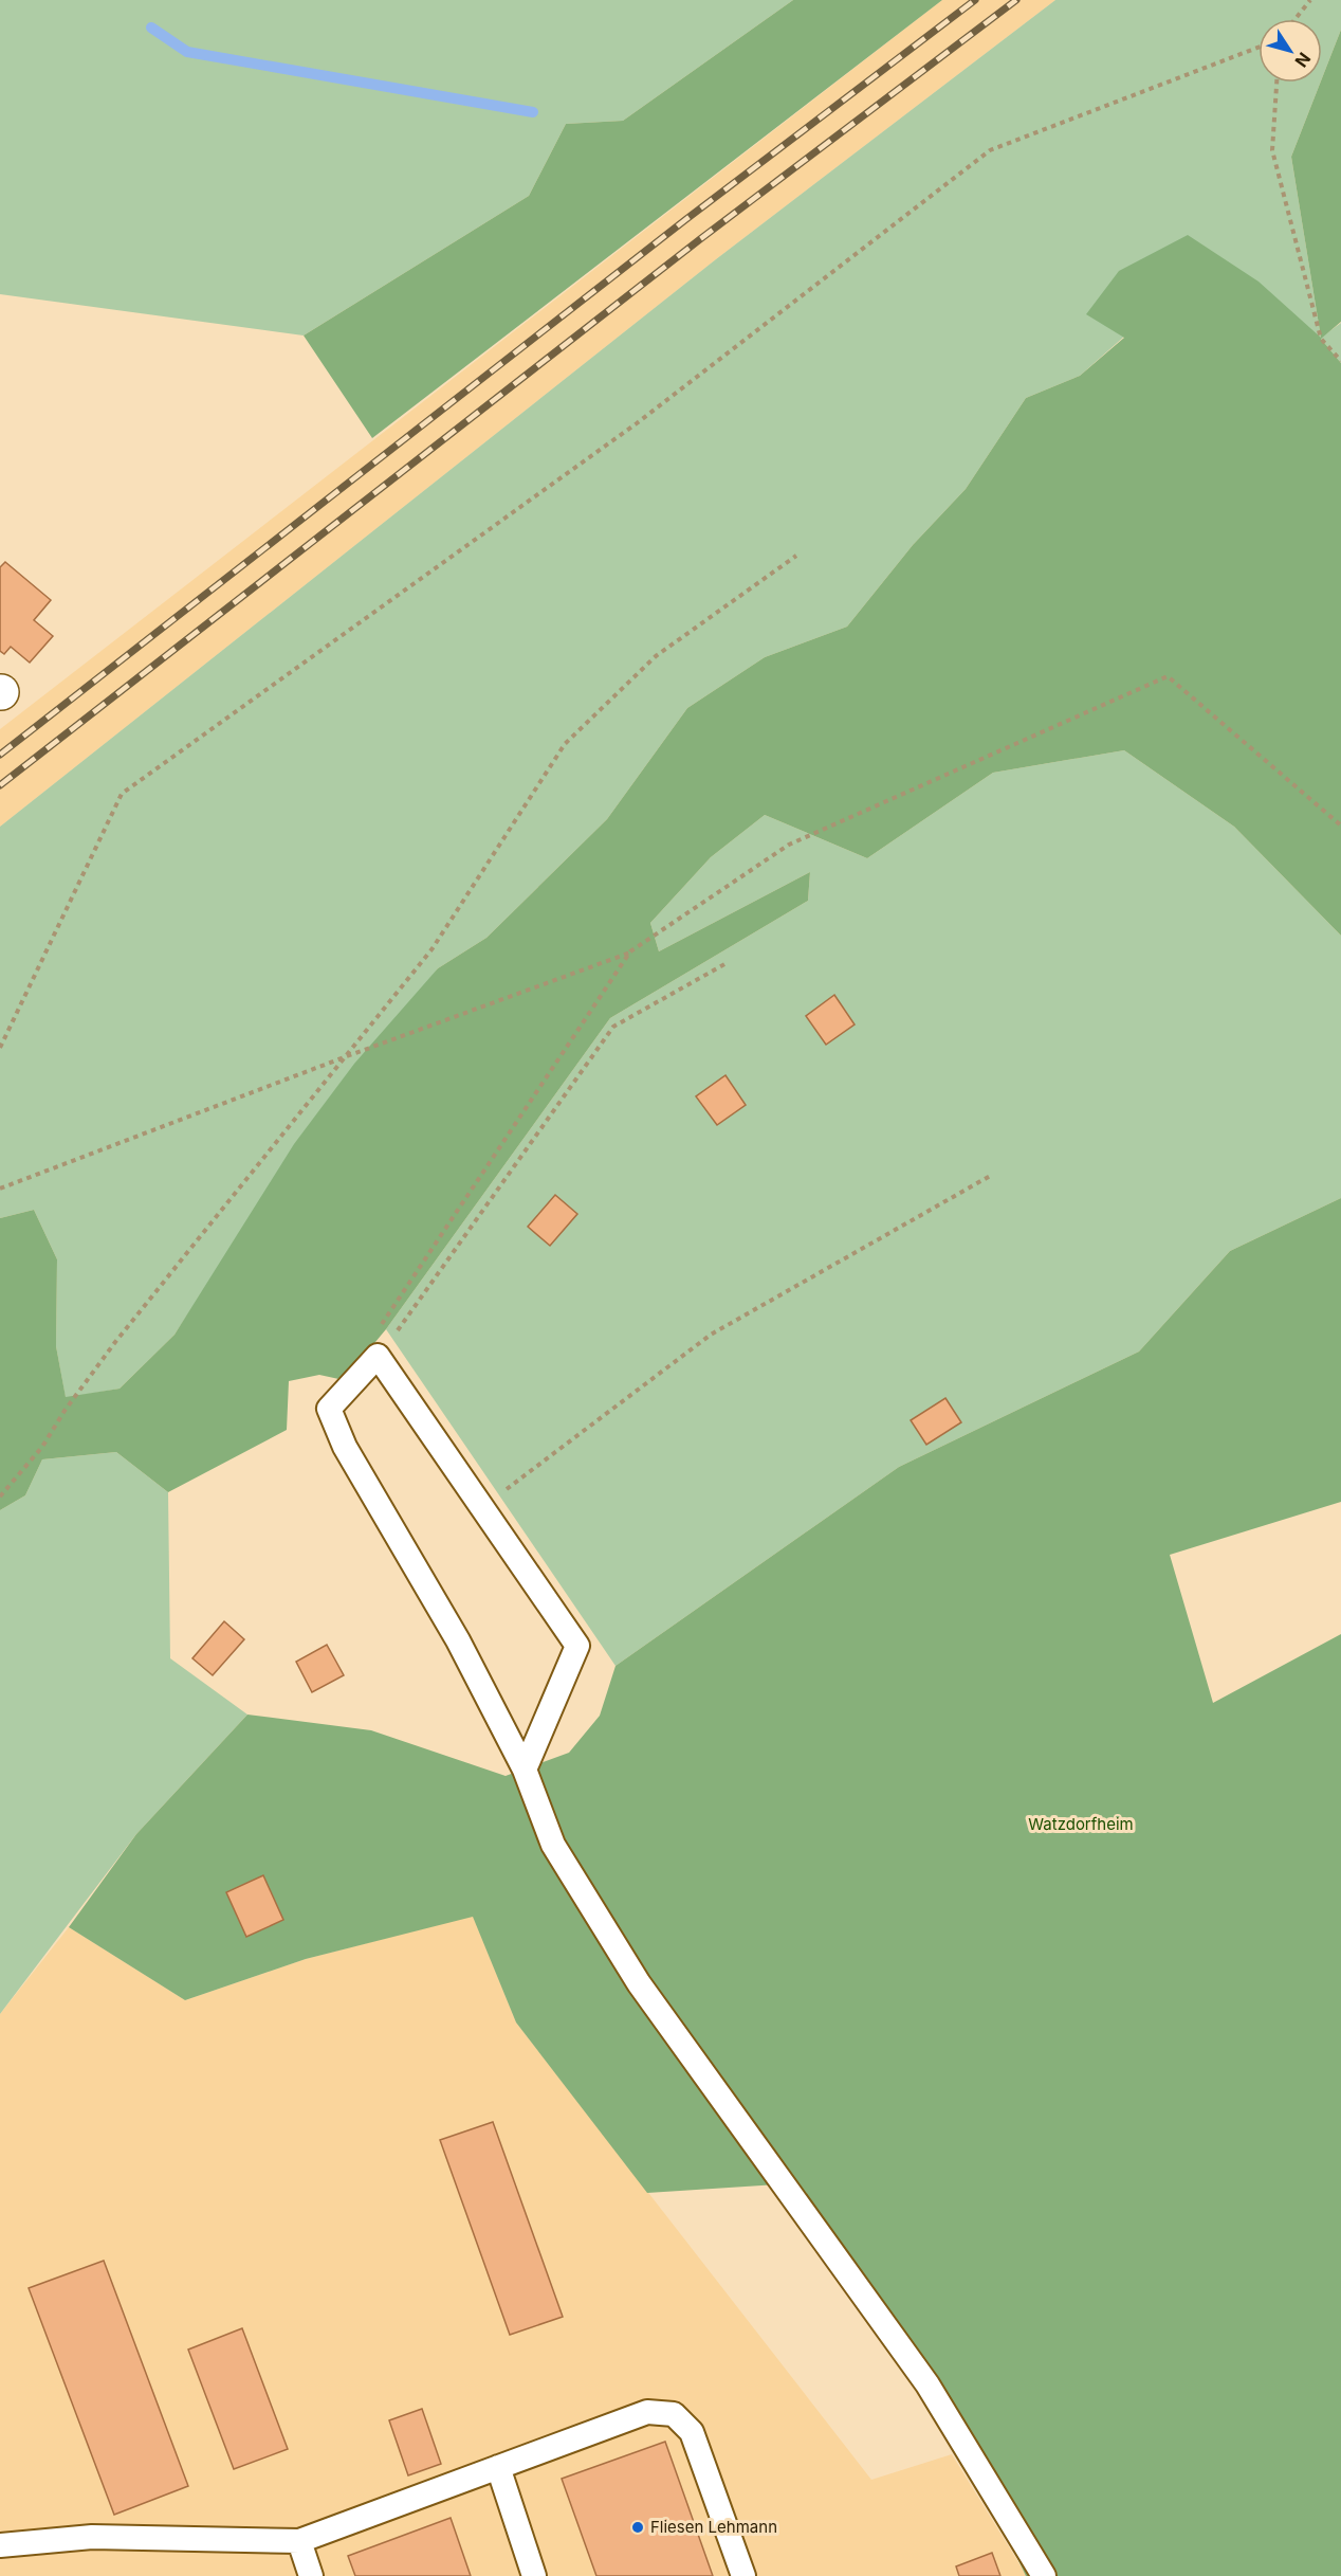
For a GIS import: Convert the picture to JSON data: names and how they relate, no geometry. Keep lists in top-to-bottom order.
{
  "parks": ["Watzdorfheim"],
  "places": ["Fliesen Lehmann"],
  "north": "bottom right"
}
